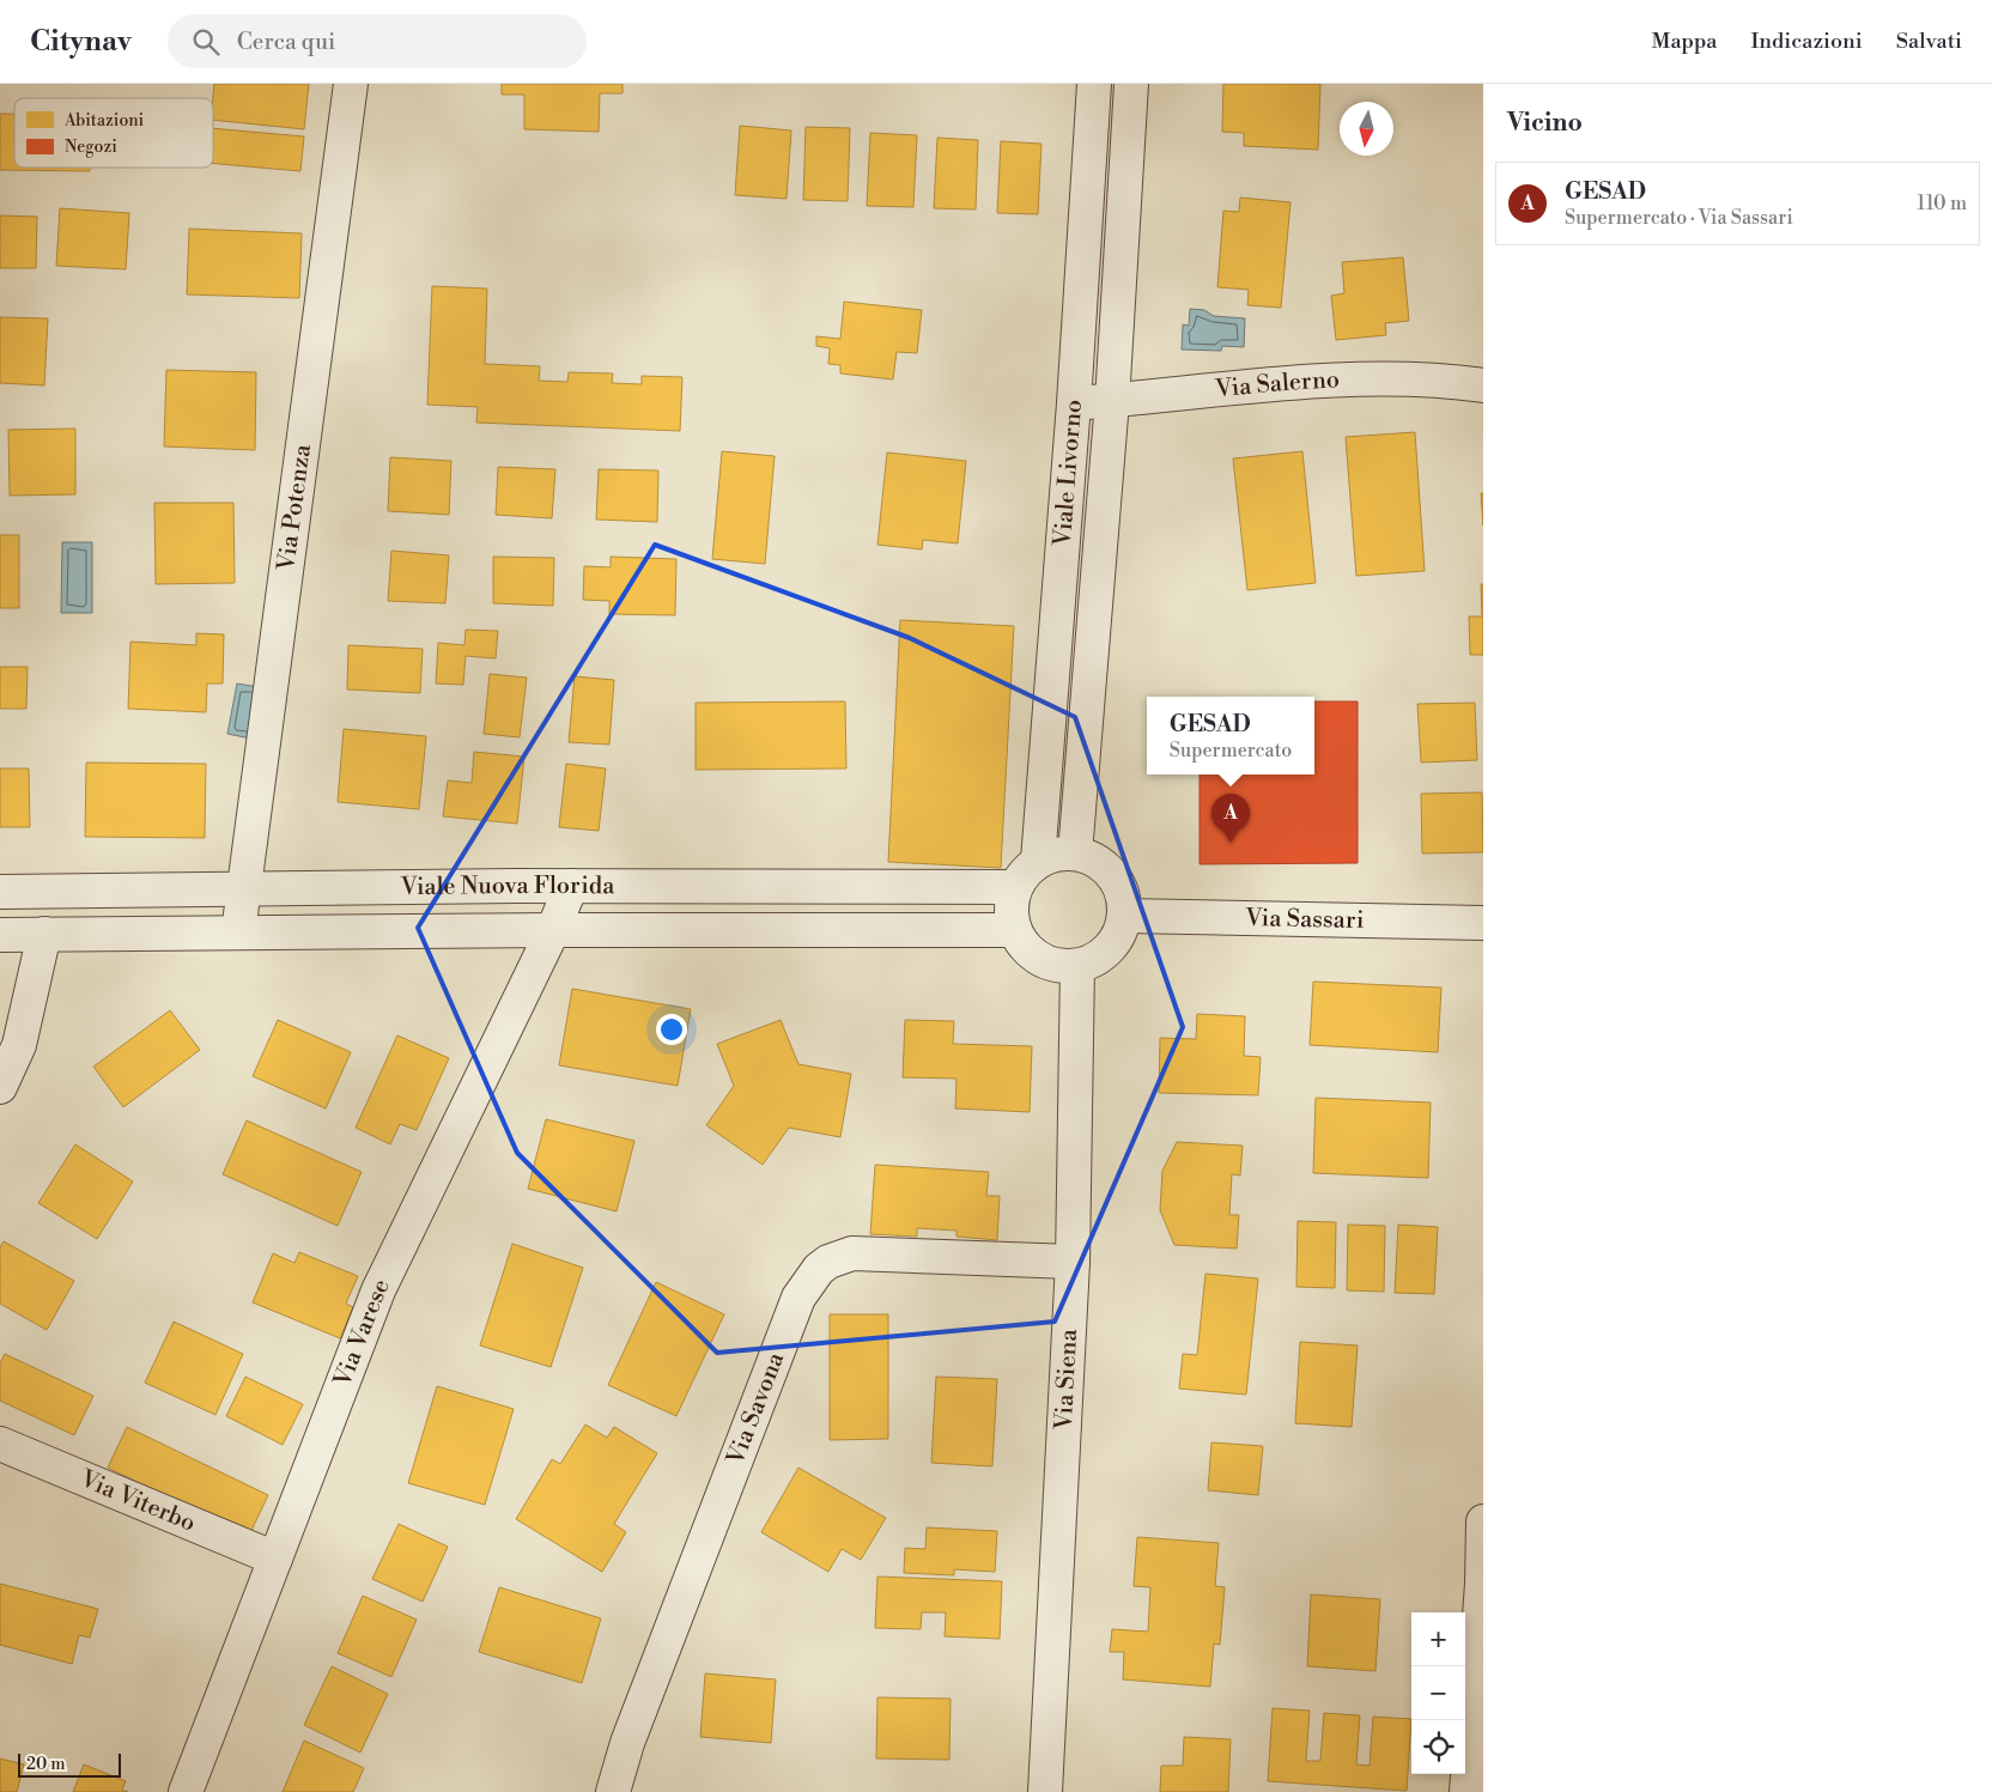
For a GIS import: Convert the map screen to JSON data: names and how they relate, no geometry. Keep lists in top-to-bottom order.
{
  "streets": {
    "street": [
      "Via Salerno",
      "Viale Livorno",
      "Via Potenza",
      "Viale Nuova Florida",
      "Via Sassari",
      "Via Varese",
      "Via Siena",
      "Via Savona",
      "Via Viterbo"
    ]
  },
  "crossings": [
    ["Via Salerno", "Viale Livorno"],
    ["Viale Livorno", "Viale Nuova Florida"],
    ["Viale Livorno", "Via Sassari"],
    ["Viale Livorno", "Via Siena"],
    ["Via Potenza", "Viale Nuova Florida"],
    ["Viale Nuova Florida", "Via Sassari"],
    ["Viale Nuova Florida", "Via Varese"],
    ["Viale Nuova Florida", "Via Siena"],
    ["Via Sassari", "Via Siena"],
    ["Via Varese", "Via Viterbo"],
    ["Via Siena", "Via Savona"]
  ],
  "legend": ["Abitazioni", "Negozi"],
  "scale_bar": "20 m",
  "north": "bottom",
  "page": {
    "header": "Citynav",
    "search": "Cerca qui",
    "nav": ["Mappa", "Indicazioni", "Salvati"],
    "heading": "Vicino",
    "list": [
      {
        "mark": "A",
        "name": "GESAD",
        "note": "Supermercato · Via Sassari",
        "value": "110 m"
      }
    ],
    "popup": ["GESAD", "Supermercato"],
    "pins": "A",
    "map_buttons": ["+", "−"],
    "scale": "20 m"
  }
}
